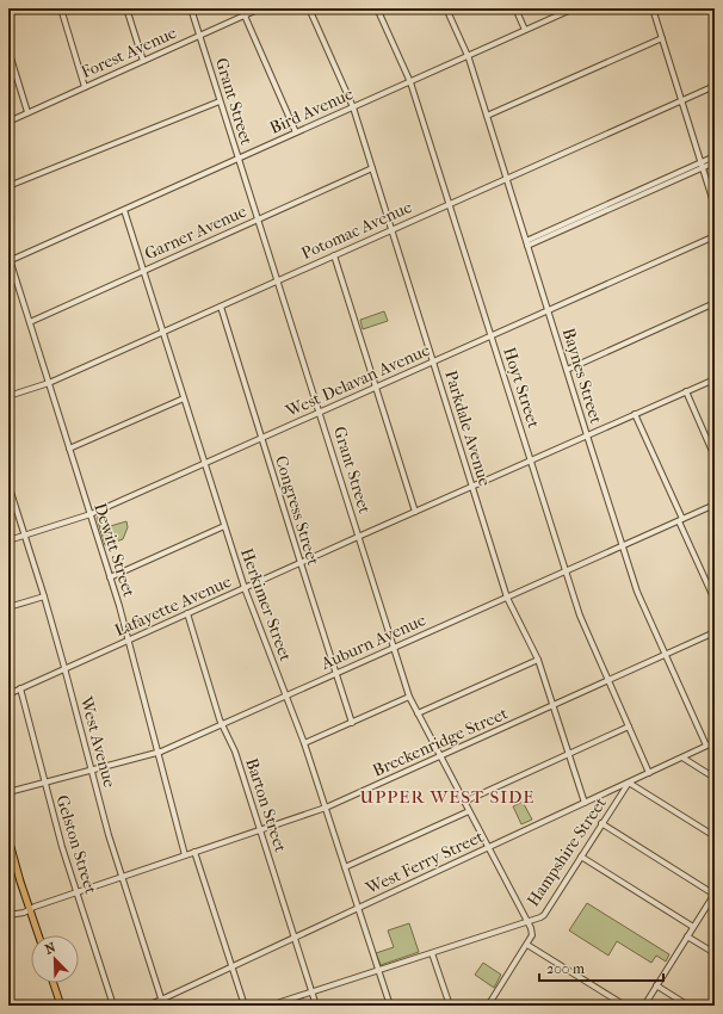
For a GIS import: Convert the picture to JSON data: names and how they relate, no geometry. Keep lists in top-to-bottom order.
{
  "streets": {
    "street": [
      "Forest Avenue",
      "Grant Street",
      "Bird Avenue",
      "Potomac Avenue",
      "Garner Avenue",
      "Baynes Street",
      "West Delavan Avenue",
      "Hoyt Street",
      "Parkdale Avenue",
      "Congress Street",
      "Dewitt Street",
      "Herkimer Street",
      "Lafayette Avenue",
      "Auburn Avenue",
      "West Avenue",
      "Breckenridge Street",
      "Barton Street",
      "Gelston Street",
      "Hampshire Street",
      "West Ferry Street"
    ]
  },
  "crossings": [
    ["Forest Avenue", "Grant Street"],
    ["Grant Street", "Bird Avenue"],
    ["Grant Street", "Potomac Avenue"],
    ["Grant Street", "Garner Avenue"],
    ["Grant Street", "West Delavan Avenue"],
    ["Grant Street", "Lafayette Avenue"],
    ["Grant Street", "Auburn Avenue"],
    ["Grant Street", "Breckenridge Street"],
    ["Grant Street", "Hampshire Street"],
    ["Grant Street", "West Ferry Street"],
    ["Bird Avenue", "Baynes Street"],
    ["Bird Avenue", "Hoyt Street"],
    ["Bird Avenue", "Parkdale Avenue"],
    ["Bird Avenue", "Dewitt Street"],
    ["Bird Avenue", "Herkimer Street"],
    ["Potomac Avenue", "Baynes Street"],
    ["Potomac Avenue", "Hoyt Street"],
    ["Potomac Avenue", "Parkdale Avenue"],
    ["Potomac Avenue", "Congress Street"],
    ["Potomac Avenue", "Dewitt Street"],
    ["Potomac Avenue", "Herkimer Street"],
    ["Garner Avenue", "Parkdale Avenue"],
    ["Garner Avenue", "Dewitt Street"],
    ["Garner Avenue", "Herkimer Street"],
    ["Baynes Street", "West Delavan Avenue"],
    ["Baynes Street", "Lafayette Avenue"],
    ["Baynes Street", "Auburn Avenue"],
    ["Baynes Street", "Breckenridge Street"],
    ["Baynes Street", "West Ferry Street"],
    ["West Delavan Avenue", "Hoyt Street"],
    ["West Delavan Avenue", "Parkdale Avenue"],
    ["West Delavan Avenue", "Congress Street"],
    ["West Delavan Avenue", "Dewitt Street"],
    ["West Delavan Avenue", "Herkimer Street"],
    ["West Delavan Avenue", "West Avenue"],
    ["Hoyt Street", "Lafayette Avenue"],
    ["Hoyt Street", "Auburn Avenue"],
    ["Hoyt Street", "Breckenridge Street"],
    ["Hoyt Street", "West Ferry Street"],
    ["Parkdale Avenue", "Lafayette Avenue"],
    ["Parkdale Avenue", "Auburn Avenue"],
    ["Parkdale Avenue", "Breckenridge Street"],
    ["Parkdale Avenue", "West Ferry Street"],
    ["Congress Street", "Lafayette Avenue"],
    ["Congress Street", "Auburn Avenue"],
    ["Dewitt Street", "Lafayette Avenue"],
    ["Dewitt Street", "Auburn Avenue"],
    ["Dewitt Street", "Breckenridge Street"],
    ["Herkimer Street", "Lafayette Avenue"],
    ["Herkimer Street", "Auburn Avenue"],
    ["Herkimer Street", "Breckenridge Street"],
    ["Herkimer Street", "West Ferry Street"],
    ["Lafayette Avenue", "West Avenue"],
    ["Lafayette Avenue", "Barton Street"],
    ["Lafayette Avenue", "Gelston Street"],
    ["Auburn Avenue", "West Avenue"],
    ["Auburn Avenue", "Barton Street"],
    ["Auburn Avenue", "Gelston Street"],
    ["West Avenue", "Breckenridge Street"],
    ["West Avenue", "West Ferry Street"],
    ["Breckenridge Street", "Barton Street"],
    ["Breckenridge Street", "Gelston Street"],
    ["Barton Street", "West Ferry Street"],
    ["Hampshire Street", "West Ferry Street"]
  ],
  "districts": ["UPPER WEST SIDE"],
  "scale_bar": "200 m",
  "north": "top left"
}
